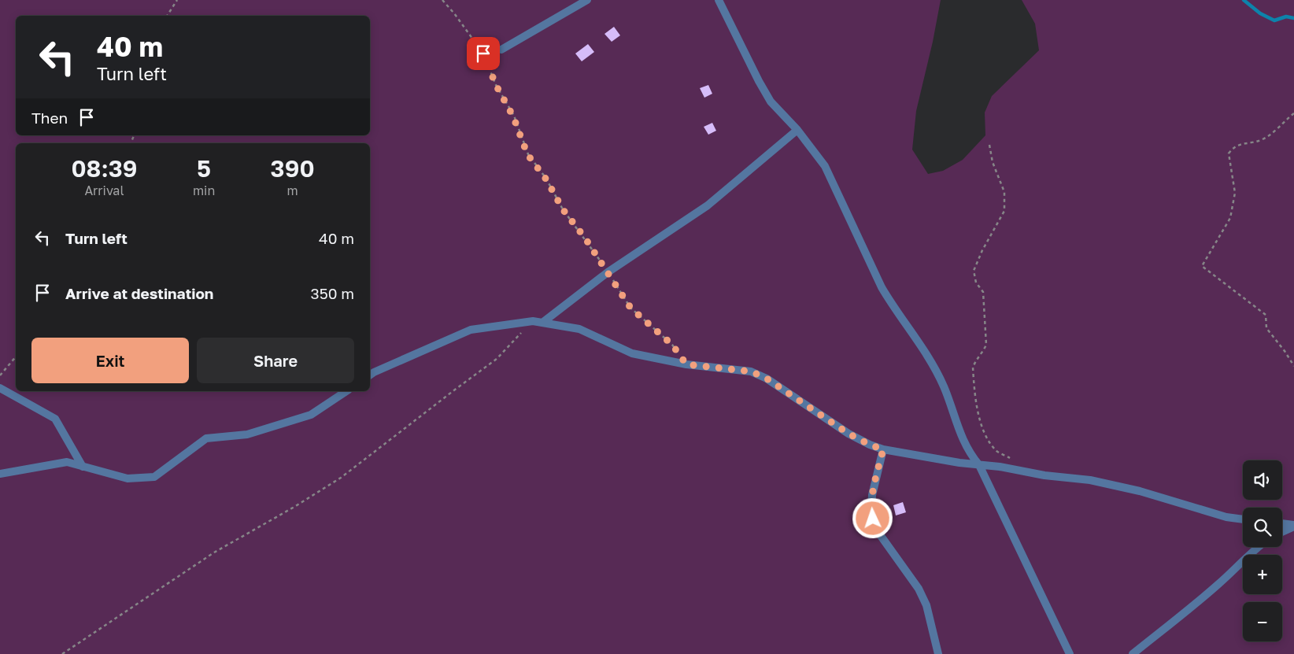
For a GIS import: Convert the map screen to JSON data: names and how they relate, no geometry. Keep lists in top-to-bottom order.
{
  "page": {
    "turn": ["40 m", "Turn left"],
    "then": "Then",
    "eta": [
      "08:39",
      "Arrival",
      "5",
      "min",
      "390",
      "m"
    ],
    "list": [
      {
        "name": "Turn left",
        "value": "40 m"
      },
      {
        "name": "Arrive at destination",
        "value": "350 m"
      }
    ],
    "buttons": ["Exit", "Share"],
    "map_buttons": ["+", "−"]
  }
}
